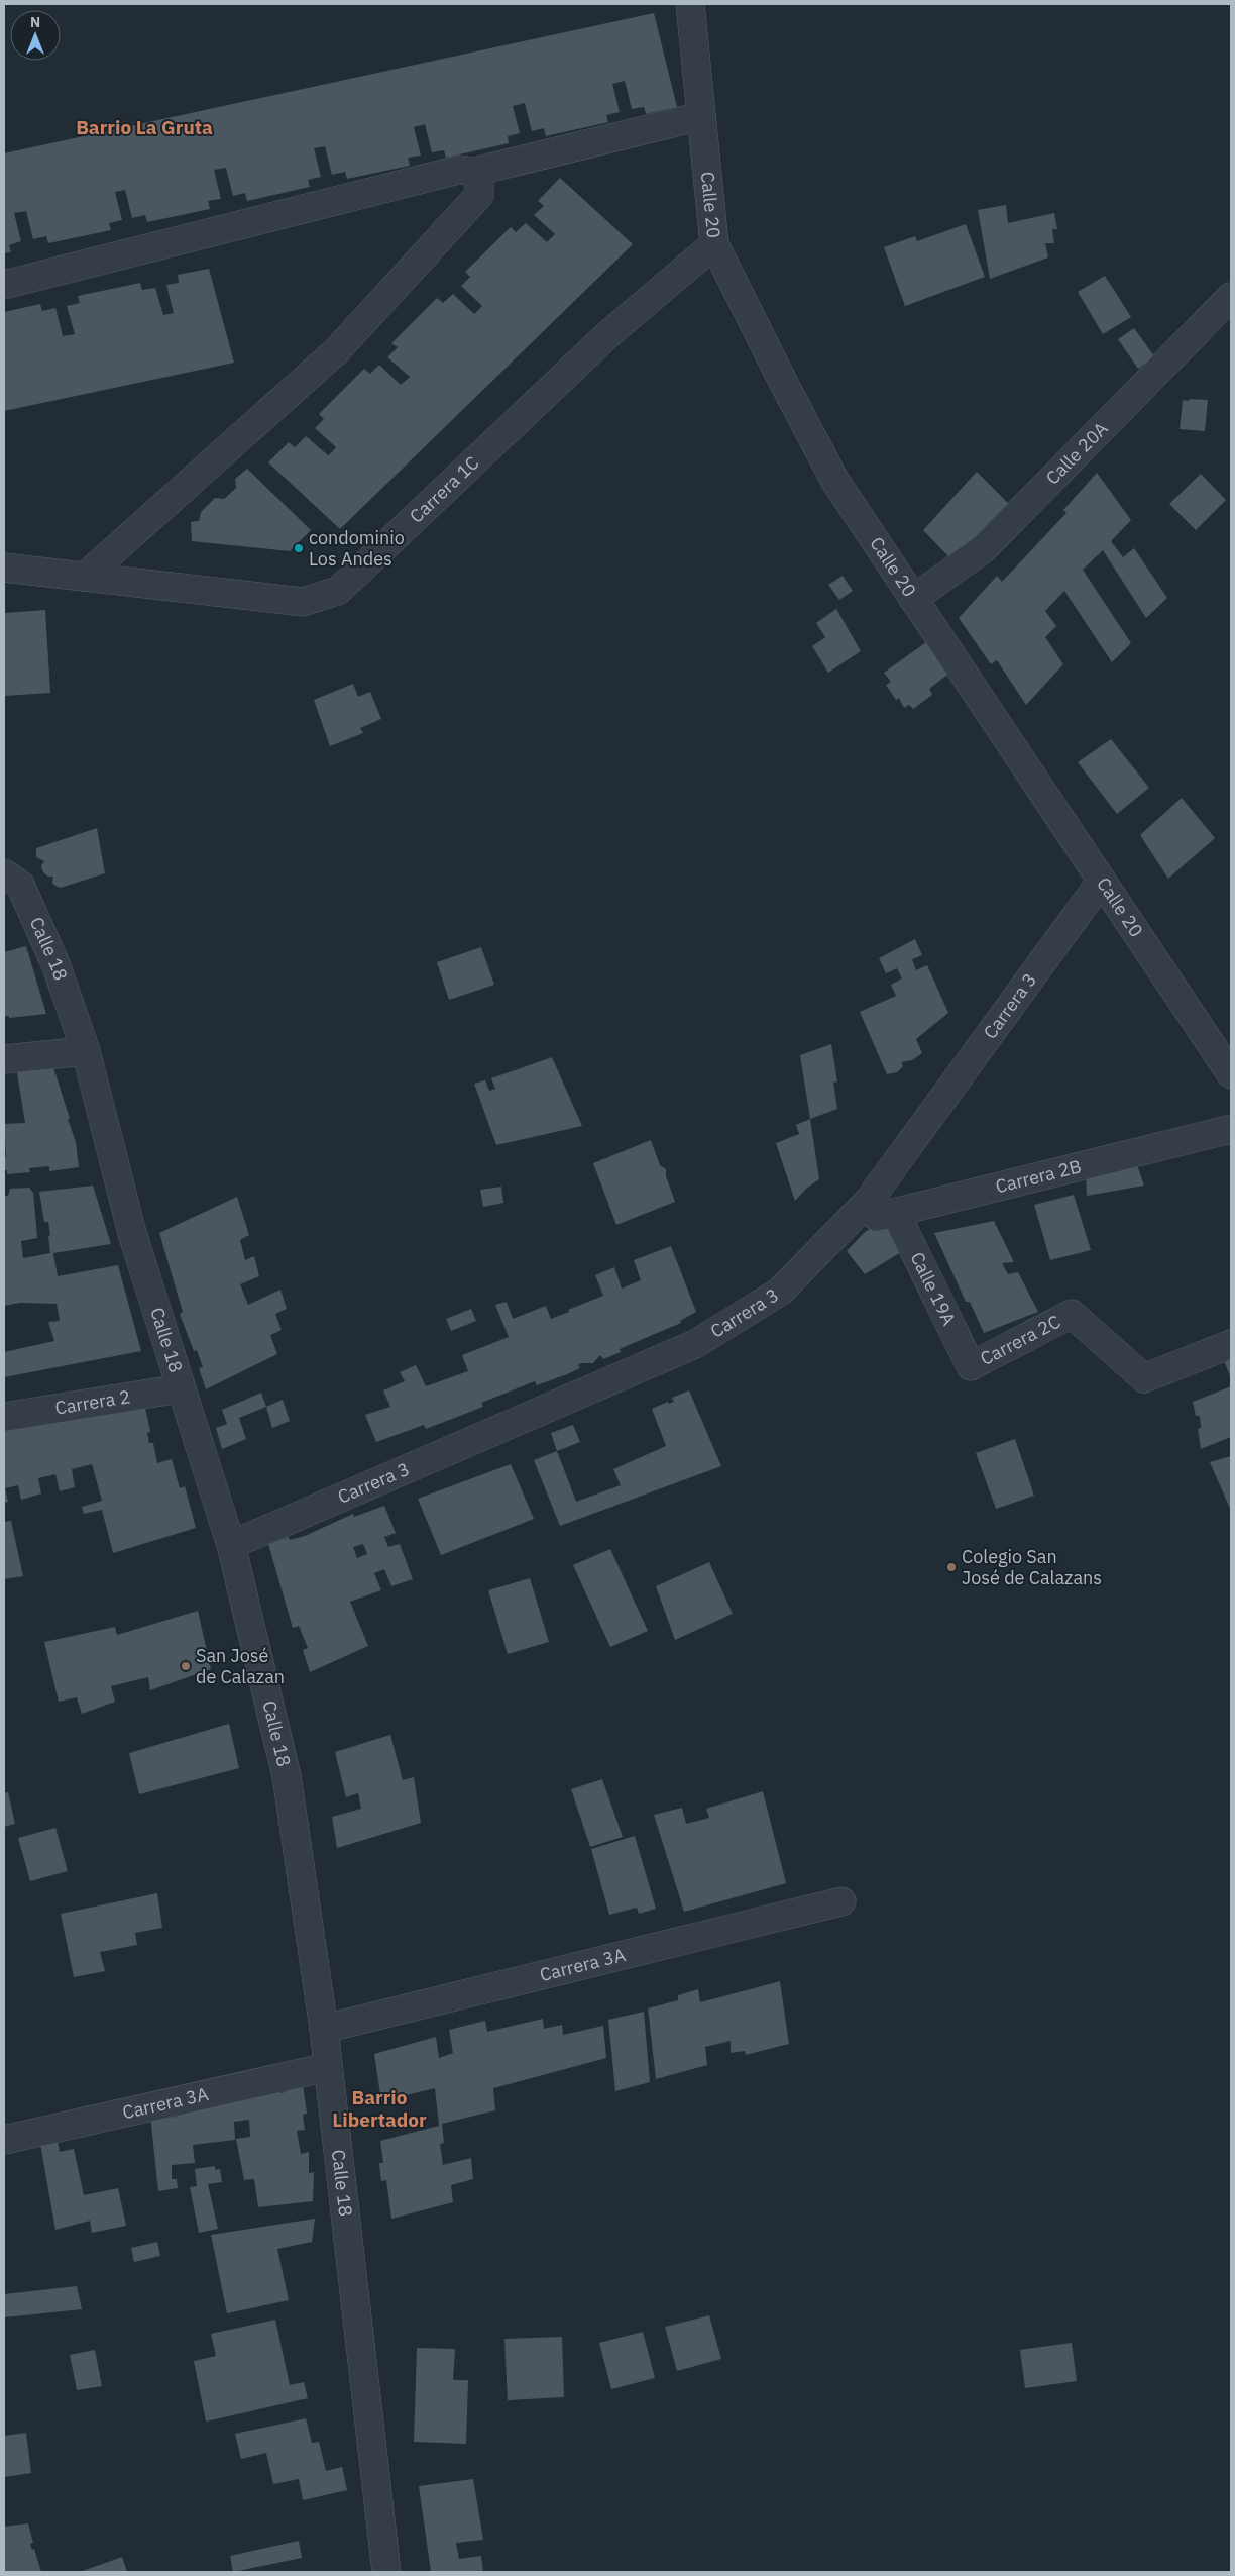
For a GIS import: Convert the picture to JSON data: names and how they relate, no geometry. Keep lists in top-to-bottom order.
{
  "streets": {
    "street": [
      "Calle 20",
      "Calle 20A",
      "Carrera 1C",
      "Calle 18",
      "Carrera 3",
      "Carrera 2B",
      "Calle 19A",
      "Carrera 2C",
      "Carrera 2",
      "Carrera 3A"
    ]
  },
  "crossings": [
    ["Calle 20", "Calle 20A"],
    ["Calle 20", "Carrera 1C"],
    ["Calle 20", "Carrera 3"],
    ["Calle 18", "Carrera 3"],
    ["Calle 18", "Carrera 2"],
    ["Calle 18", "Carrera 3A"],
    ["Carrera 3", "Carrera 2B"],
    ["Carrera 2B", "Calle 19A"],
    ["Calle 19A", "Carrera 2C"]
  ],
  "districts": ["Barrio La Gruta", "Barrio Libertador"],
  "places": ["condominio Los Andes", "Colegio San José de Calazans", "San José de Calazan"],
  "north": "top"
}
